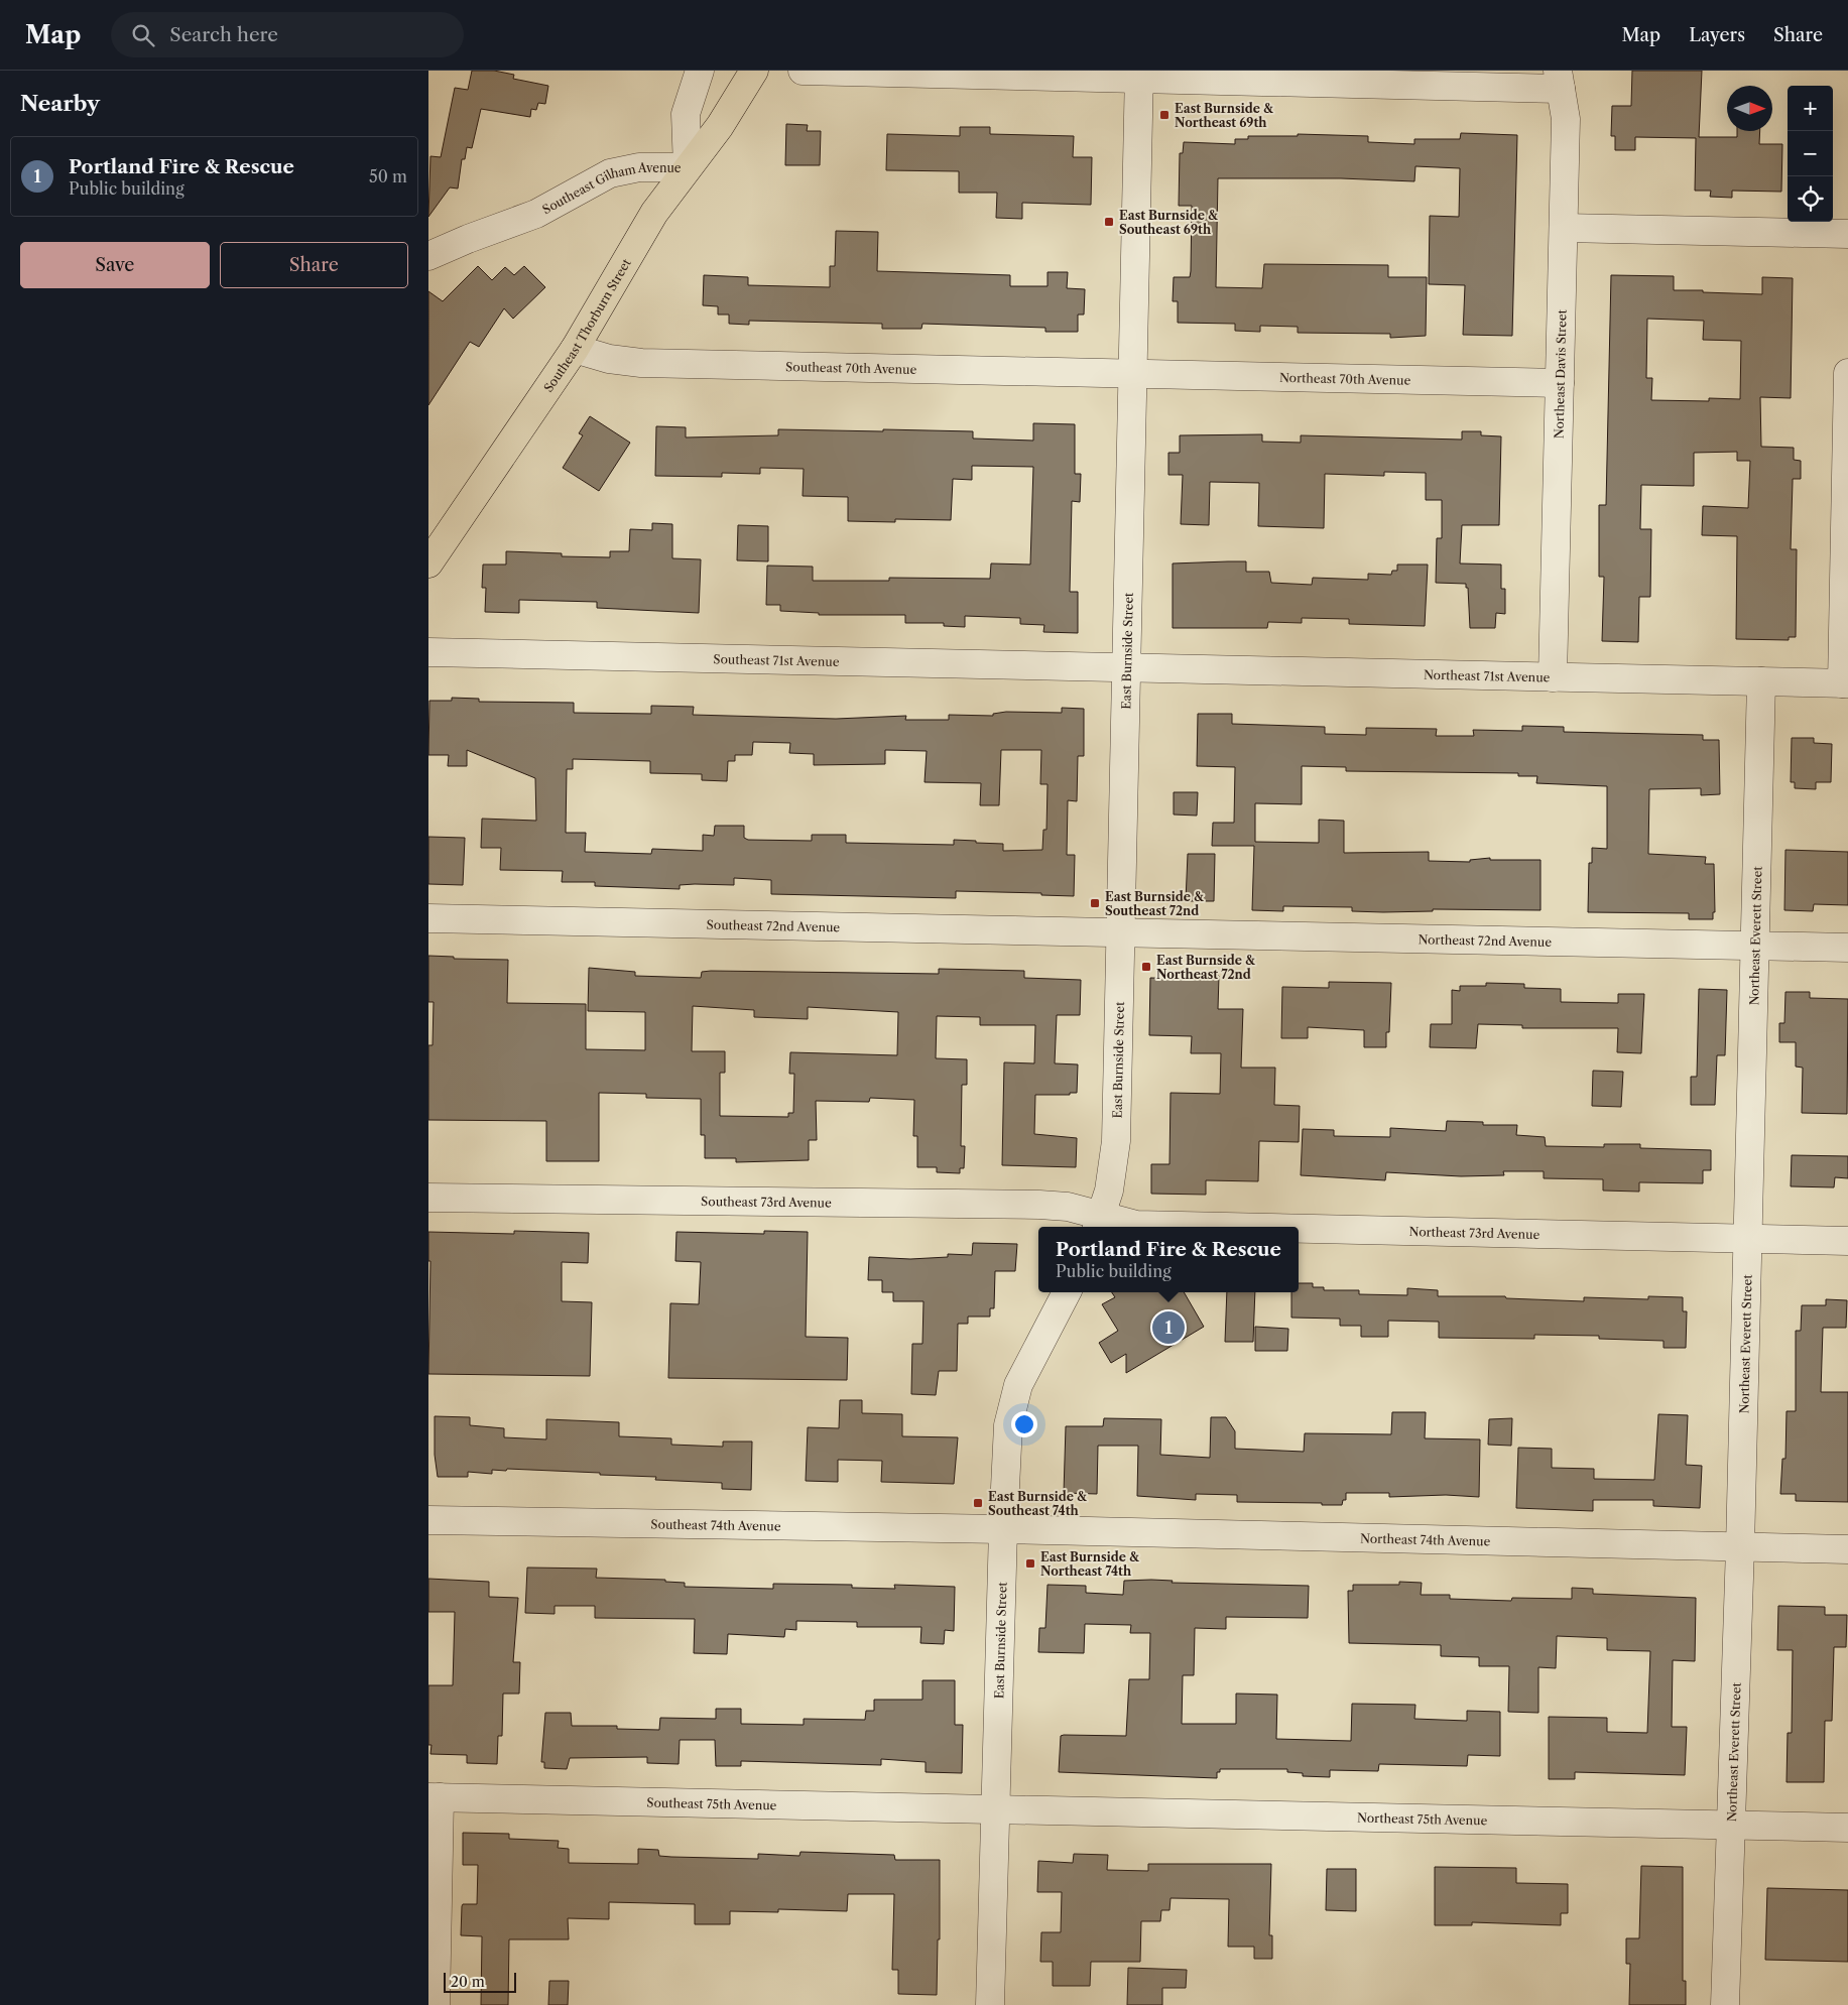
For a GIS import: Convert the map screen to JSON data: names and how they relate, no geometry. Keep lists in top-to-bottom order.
{
  "streets": {
    "main road": ["Southeast Gilham Avenue", "Southeast Thorburn Street"],
    "street": [
      "Southeast 70th Avenue",
      "Northeast Davis Street",
      "Northeast 70th Avenue",
      "East Burnside Street",
      "Southeast 71st Avenue",
      "Northeast 71st Avenue",
      "Southeast 72nd Avenue",
      "Northeast Everett Street",
      "Northeast 72nd Avenue",
      "Southeast 73rd Avenue",
      "Northeast 73rd Avenue",
      "Southeast 74th Avenue",
      "Northeast 74th Avenue",
      "Southeast 75th Avenue",
      "Northeast 75th Avenue"
    ]
  },
  "crossings": [
    ["Southeast Gilham Avenue", "Southeast Thorburn Street"],
    ["Southeast Thorburn Street", "Southeast 70th Avenue"],
    ["Southeast 70th Avenue", "Northeast 70th Avenue"],
    ["Southeast 70th Avenue", "East Burnside Street"],
    ["Northeast Davis Street", "Northeast 70th Avenue"],
    ["Northeast Davis Street", "Northeast 71st Avenue"],
    ["Northeast 70th Avenue", "East Burnside Street"],
    ["East Burnside Street", "Southeast 71st Avenue"],
    ["East Burnside Street", "Northeast 71st Avenue"],
    ["East Burnside Street", "Southeast 72nd Avenue"],
    ["East Burnside Street", "Northeast 72nd Avenue"],
    ["East Burnside Street", "Southeast 73rd Avenue"],
    ["East Burnside Street", "Northeast 73rd Avenue"],
    ["East Burnside Street", "Southeast 74th Avenue"],
    ["East Burnside Street", "Northeast 74th Avenue"],
    ["East Burnside Street", "Southeast 75th Avenue"],
    ["East Burnside Street", "Northeast 75th Avenue"],
    ["Southeast 71st Avenue", "Northeast 71st Avenue"],
    ["Northeast 71st Avenue", "Northeast Everett Street"],
    ["Southeast 72nd Avenue", "Northeast 72nd Avenue"],
    ["Northeast Everett Street", "Northeast 72nd Avenue"],
    ["Northeast Everett Street", "Northeast 73rd Avenue"],
    ["Northeast Everett Street", "Northeast 74th Avenue"],
    ["Northeast Everett Street", "Northeast 75th Avenue"],
    ["Southeast 73rd Avenue", "Northeast 73rd Avenue"],
    ["Southeast 74th Avenue", "Northeast 74th Avenue"],
    ["Southeast 75th Avenue", "Northeast 75th Avenue"]
  ],
  "places": {
    "transit": [
      "East Burnside & Northeast 69th",
      "East Burnside & Southeast 69th",
      "East Burnside & Southeast 72nd",
      "East Burnside & Northeast 72nd",
      "East Burnside & Southeast 74th",
      "East Burnside & Northeast 74th"
    ]
  },
  "scale_bar": "20 m",
  "north": "right",
  "page": {
    "header": "Map",
    "search": "Search here",
    "nav": ["Map", "Layers", "Share"],
    "heading": "Nearby",
    "map_buttons": ["+", "−"],
    "list": [
      {
        "mark": "1",
        "name": "Portland Fire & Rescue",
        "note": "Public building",
        "value": "50 m"
      }
    ],
    "buttons": ["Save", "Share"],
    "popup": ["Portland Fire & Rescue", "Public building"],
    "pins": "1",
    "scale": "20 m"
  }
}
